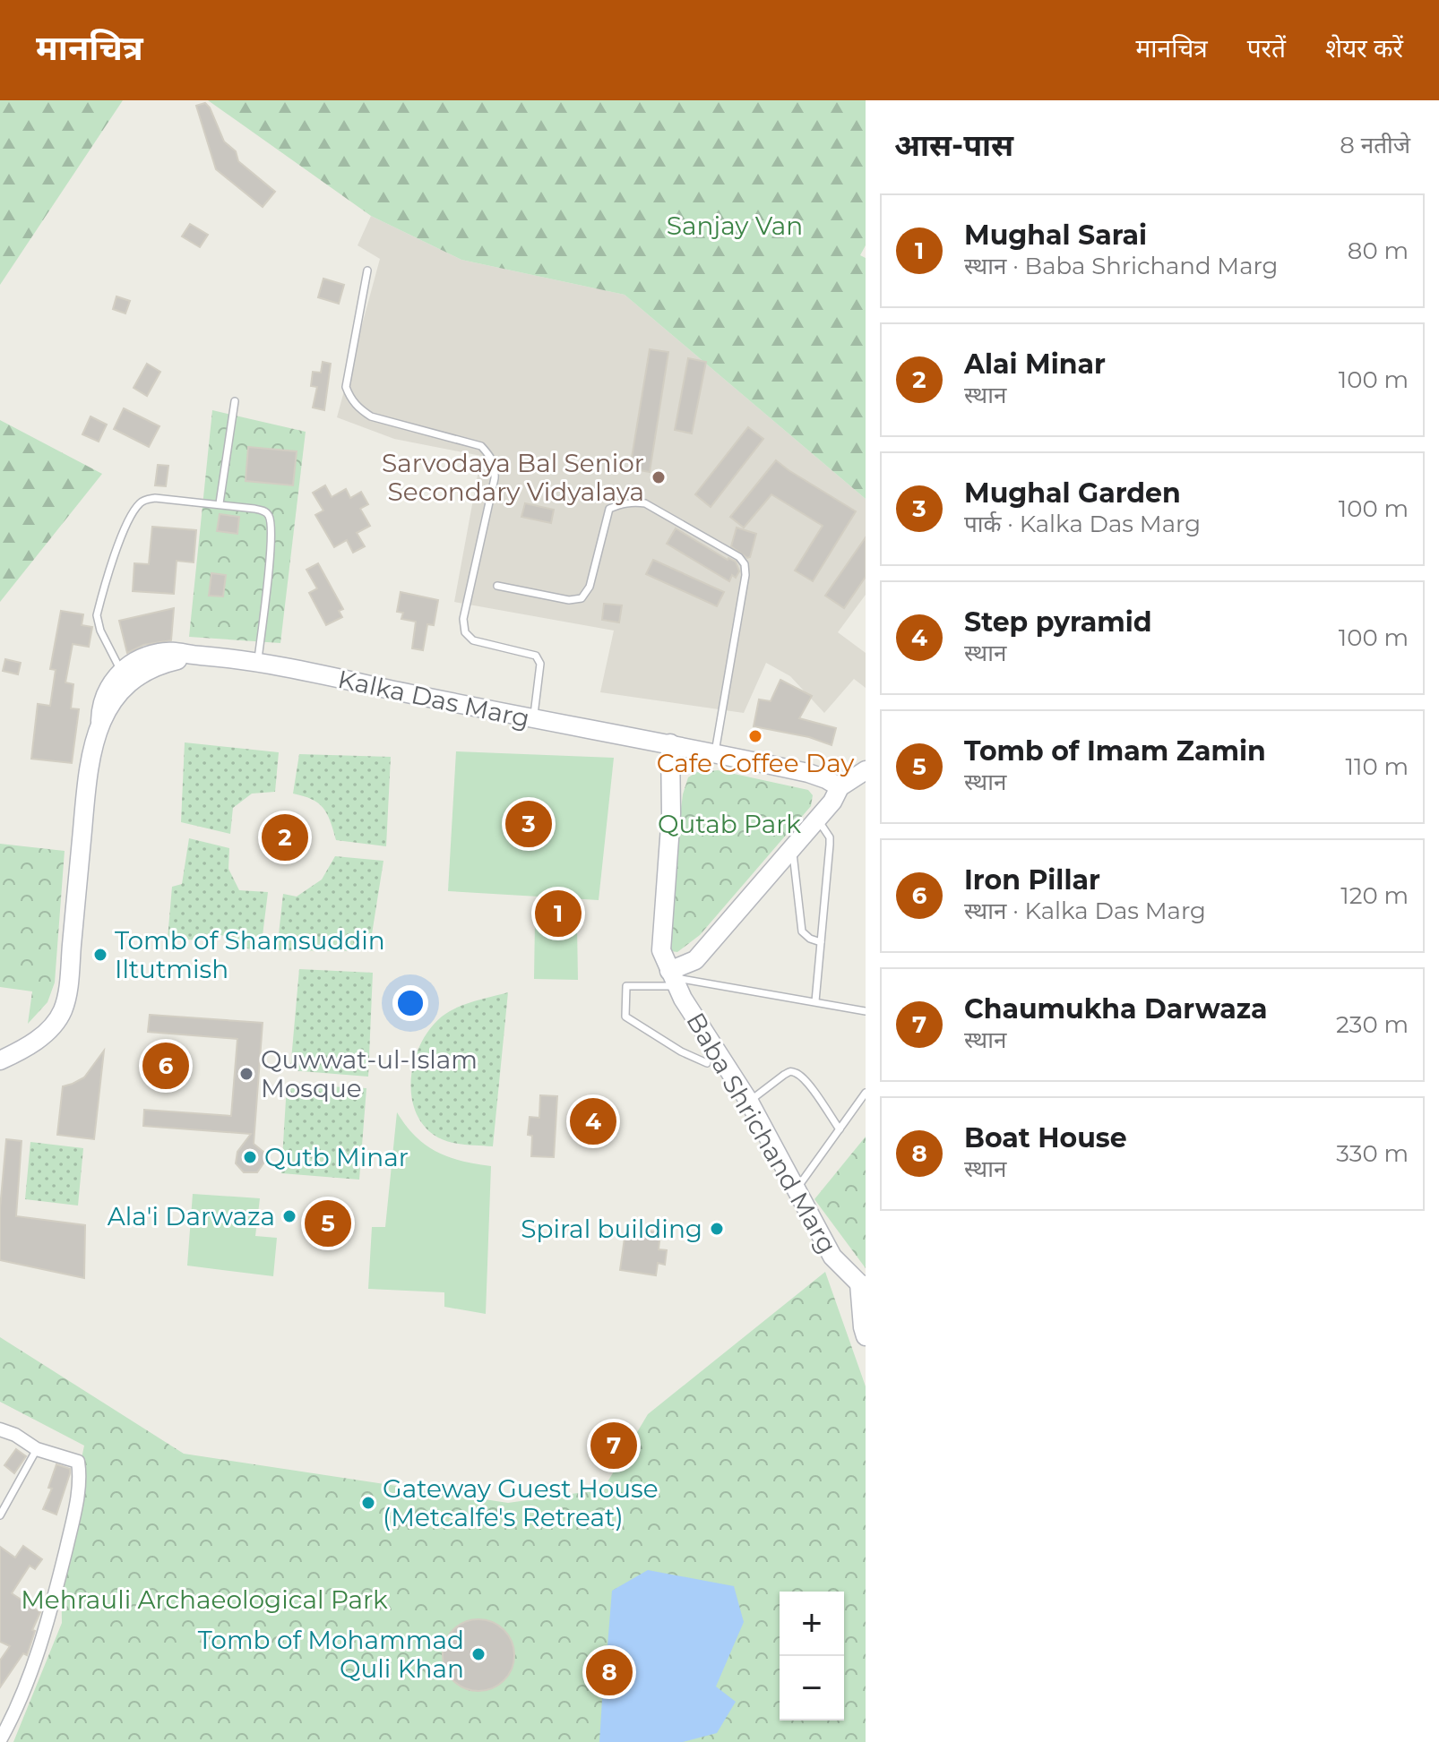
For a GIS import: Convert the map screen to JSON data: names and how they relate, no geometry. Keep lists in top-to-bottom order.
{
  "streets": {
    "street": ["Kalka Das Marg", "Baba Shrichand Marg"]
  },
  "crossings": [
    ["Kalka Das Marg", "Baba Shrichand Marg"]
  ],
  "parks": ["Sanjay Van", "Qutab Park", "Mehrauli Archaeological Park"],
  "places": [
    "Sarvodaya Bal Senior Secondary Vidyalaya",
    "Cafe Coffee Day",
    "Tomb of Shamsuddin Iltutmish",
    "Quwwat-ul-Islam Mosque",
    "Qutb Minar",
    "Ala'i Darwaza",
    "Spiral building",
    "Gateway Guest House (Metcalfe's Retreat)",
    "Tomb of Mohammad Quli Khan"
  ],
  "page": {
    "header": "मानचित्र",
    "nav": ["मानचित्र", "परतें", "शेयर करें"],
    "heading": ["आस-पास", "8 नतीजे"],
    "list": [
      {
        "mark": "1",
        "name": "Mughal Sarai",
        "note": "स्थान · Baba Shrichand Marg",
        "value": "80 m"
      },
      {
        "mark": "2",
        "name": "Alai Minar",
        "note": "स्थान",
        "value": "100 m"
      },
      {
        "mark": "3",
        "name": "Mughal Garden",
        "note": "पार्क · Kalka Das Marg",
        "value": "100 m"
      },
      {
        "mark": "4",
        "name": "Step pyramid",
        "note": "स्थान",
        "value": "100 m"
      },
      {
        "mark": "5",
        "name": "Tomb of Imam Zamin",
        "note": "स्थान",
        "value": "110 m"
      },
      {
        "mark": "6",
        "name": "Iron Pillar",
        "note": "स्थान · Kalka Das Marg",
        "value": "120 m"
      },
      {
        "mark": "7",
        "name": "Chaumukha Darwaza",
        "note": "स्थान",
        "value": "230 m"
      },
      {
        "mark": "8",
        "name": "Boat House",
        "note": "स्थान",
        "value": "330 m"
      }
    ],
    "pins": [
      "3",
      "2",
      "1",
      "6",
      "4",
      "5",
      "7",
      "8"
    ],
    "map_buttons": ["+", "−"]
  }
}
